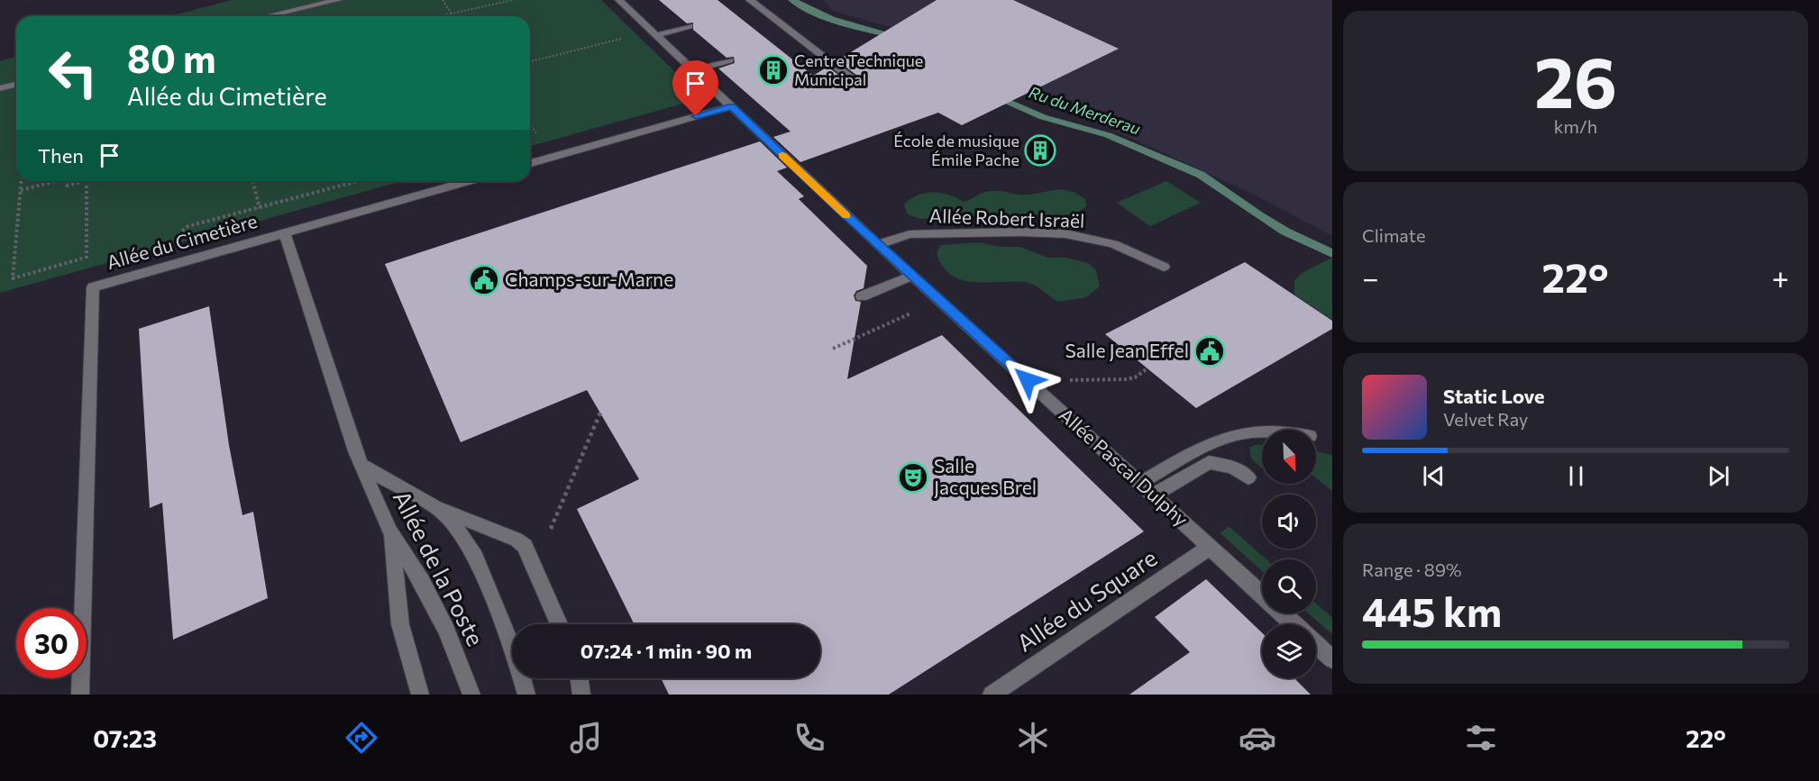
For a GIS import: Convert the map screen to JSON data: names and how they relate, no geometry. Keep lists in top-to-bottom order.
{
  "streets": {
    "street": [
      "Allée Robert Israël",
      "Allée du Cimetière",
      "Allée Pascal Dulphy",
      "Allée de la Poste",
      "Allée du Square"
    ]
  },
  "crossings": [
    ["Allée Robert Israël", "Allée Pascal Dulphy"],
    ["Allée du Cimetière", "Allée de la Poste"],
    ["Allée Pascal Dulphy", "Allée du Square"]
  ],
  "water": ["Ru du Merderau"],
  "places": {
    "building": ["Centre Technique Municipal", "École de musique Émile Pache"],
    "public building": ["Champs-sur-Marne", "Salle Jean Effel"],
    "theatre": ["Salle Jacques Brel"]
  },
  "north": "bottom right",
  "page": {
    "tile": [
      ["26", "km/h"],
      "Climate",
      ["Range · 89%", "445 km"]
    ],
    "turn": ["80 m", "Allée du Cimetière"],
    "then": "Then",
    "heat": ["−", "22°", "+"],
    "song": ["Static Love", "Velvet Ray"],
    "limit": "30",
    "trip": "07:24 · 1 min · 90 m",
    "tabs": ["07:23", "22°"]
  }
}
